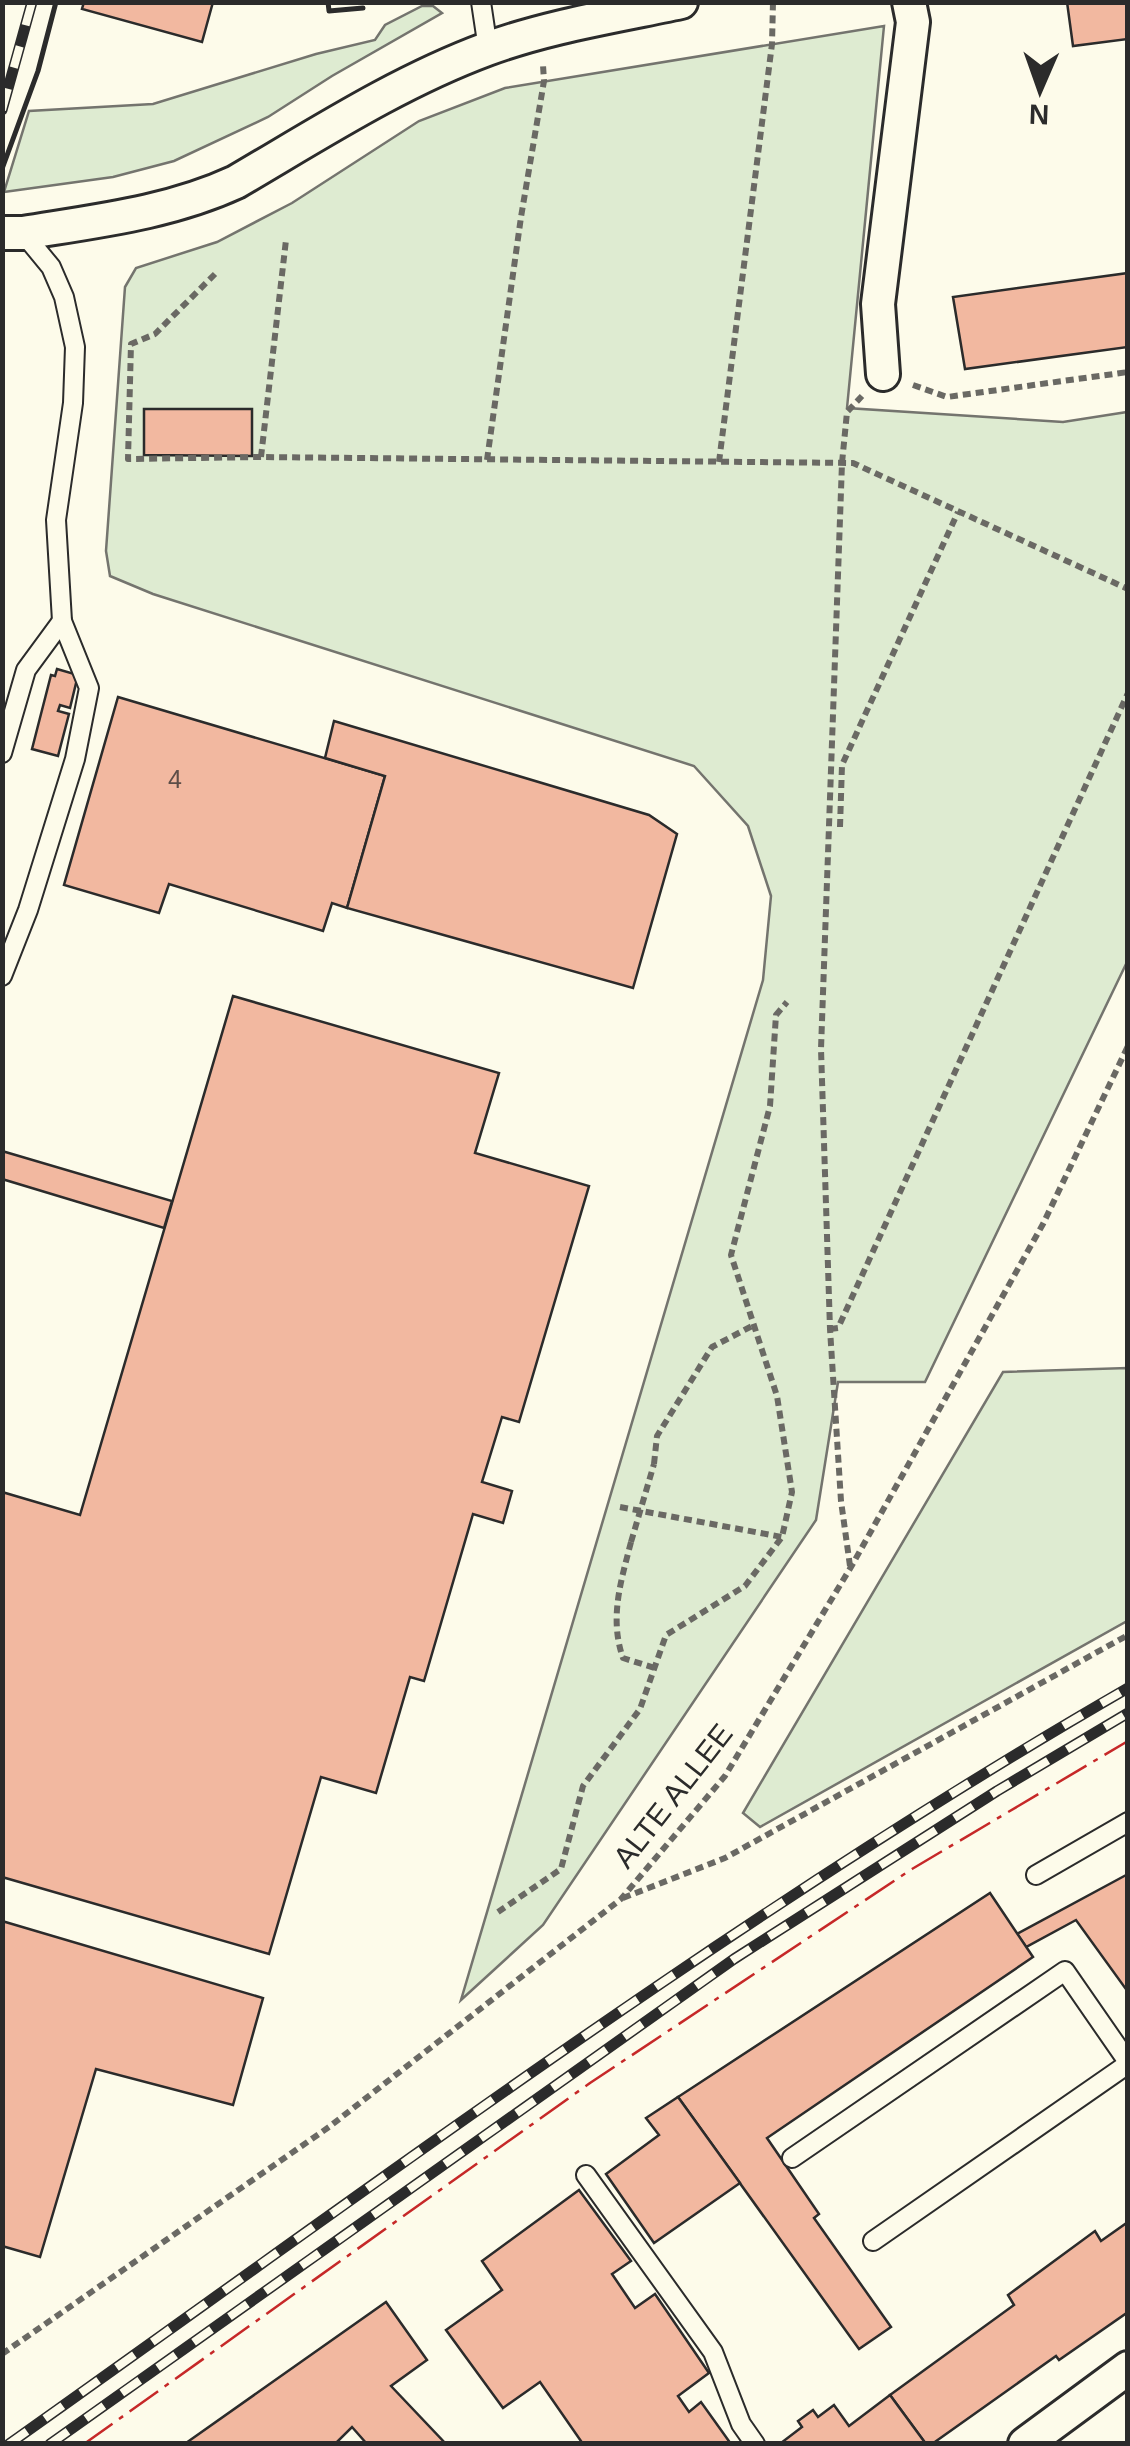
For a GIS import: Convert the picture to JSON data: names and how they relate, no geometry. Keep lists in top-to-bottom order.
{
  "streets": {
    "path": ["ALTE ALLEE"]
  },
  "house_numbers": ["4"],
  "north": "bottom"
}
